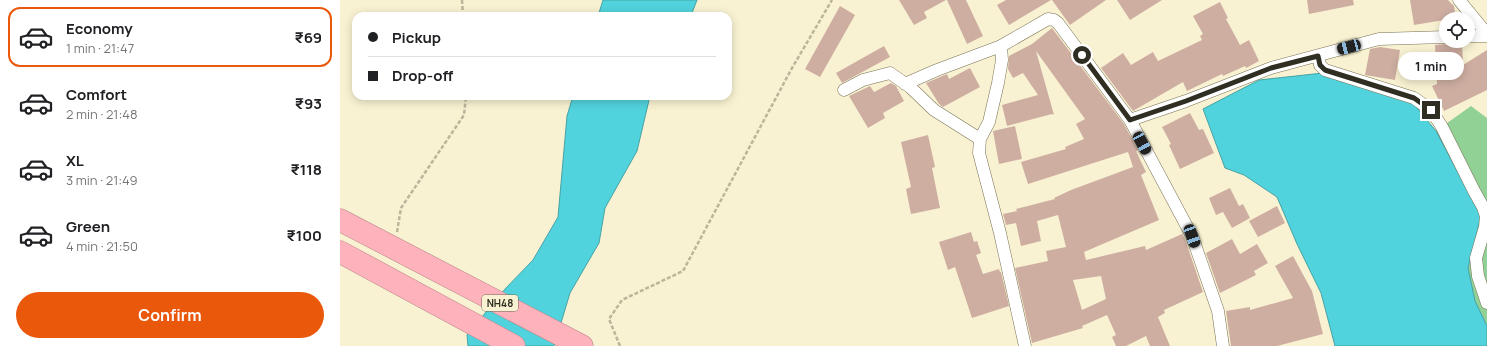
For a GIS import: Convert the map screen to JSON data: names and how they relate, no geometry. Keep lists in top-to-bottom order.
{
  "streets": {
    "highway": ["NH48"]
  },
  "page": {
    "list": [
      {
        "name": "Economy",
        "note": "1 min · 21:47",
        "value": "₹69"
      },
      {
        "name": "Comfort",
        "note": "2 min · 21:48",
        "value": "₹93"
      },
      {
        "name": "XL",
        "note": "3 min · 21:49",
        "value": "₹118"
      },
      {
        "name": "Green",
        "note": "4 min · 21:50",
        "value": "₹100"
      }
    ],
    "banner": ["Pickup", "Drop-off"],
    "bubble": "1 min",
    "buttons": "Confirm"
  }
}
